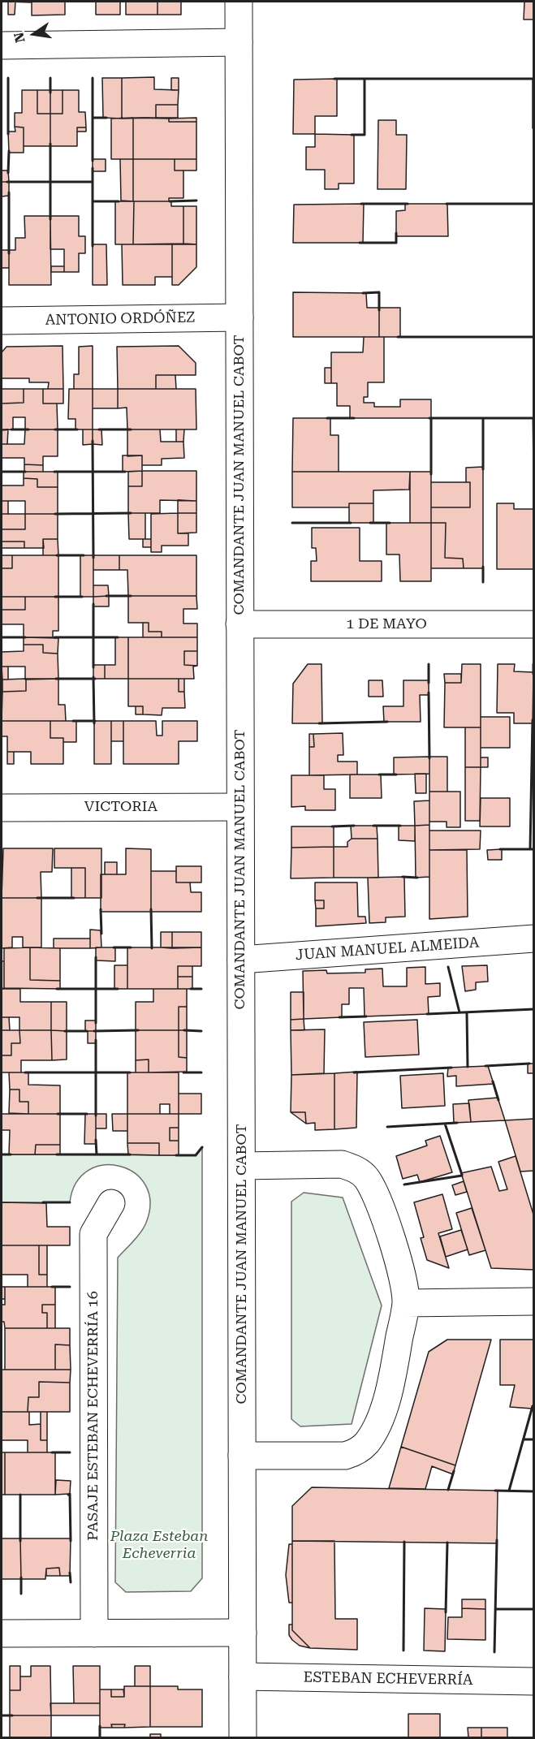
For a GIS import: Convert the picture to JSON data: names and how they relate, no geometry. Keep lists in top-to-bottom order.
{
  "streets": {
    "street": [
      "ANTONIO ORDÓÑEZ",
      "COMANDANTE JUAN MANUEL CABOT",
      "1 DE MAYO",
      "VICTORIA",
      "JUAN MANUEL ALMEIDA",
      "PASAJE ESTEBAN ECHEVERRÍA 16",
      "ESTEBAN ECHEVERRÍA"
    ]
  },
  "crossings": [
    ["ANTONIO ORDÓÑEZ", "COMANDANTE JUAN MANUEL CABOT"],
    ["COMANDANTE JUAN MANUEL CABOT", "1 DE MAYO"],
    ["COMANDANTE JUAN MANUEL CABOT", "VICTORIA"],
    ["COMANDANTE JUAN MANUEL CABOT", "JUAN MANUEL ALMEIDA"],
    ["COMANDANTE JUAN MANUEL CABOT", "ESTEBAN ECHEVERRÍA"]
  ],
  "parks": ["Plaza Esteban Echeverria"],
  "north": "left"
}
